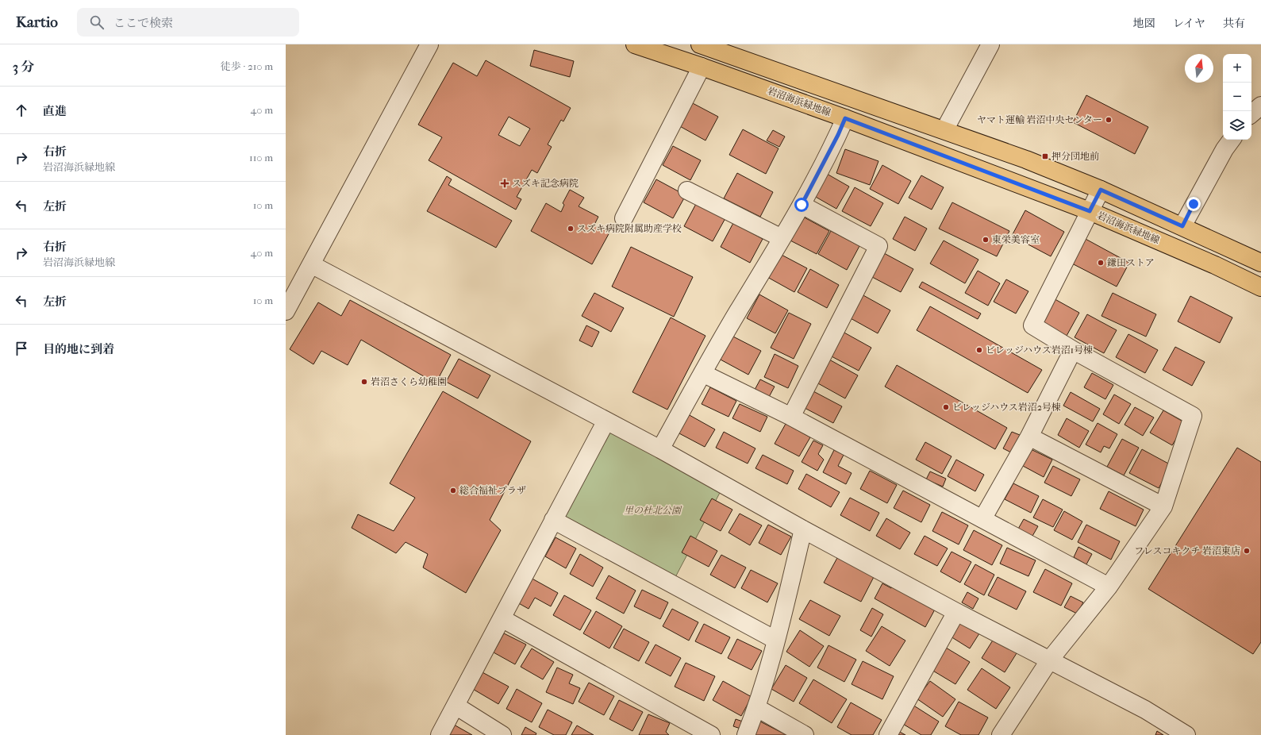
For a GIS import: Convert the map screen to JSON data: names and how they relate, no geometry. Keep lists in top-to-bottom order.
{
  "streets": {
    "main road": ["岩沼海浜緑地線"]
  },
  "parks": ["里の杜北公園"],
  "places": {
    "other": [
      "ヤマト運輸 岩沼中央センター",
      "スズキ病院附属助産学校",
      "東栄美容室",
      "鎌田ストア",
      "ビレッジハウス岩沼1号棟",
      "岩沼さくら幼稚園",
      "ビレッジハウス岩沼2号棟",
      "総合福祉プラザ",
      "フレスコキクチ 岩沼東店"
    ],
    "transit": ["押分団地前"],
    "health": ["スズキ記念病院"]
  },
  "north": "top",
  "page": {
    "header": "Kartio",
    "search": "ここで検索",
    "nav": ["地図", "レイヤ", "共有"],
    "heading": ["3 分", "徒歩 · 210 m"],
    "map_buttons": ["+", "−"],
    "list": [
      ["直進", "40 m"],
      ["右折", "岩沼海浜緑地線", "110 m"],
      ["左折", "10 m"],
      ["右折", "岩沼海浜緑地線", "40 m"],
      ["左折", "10 m"],
      "目的地に到着"
    ]
  }
}
